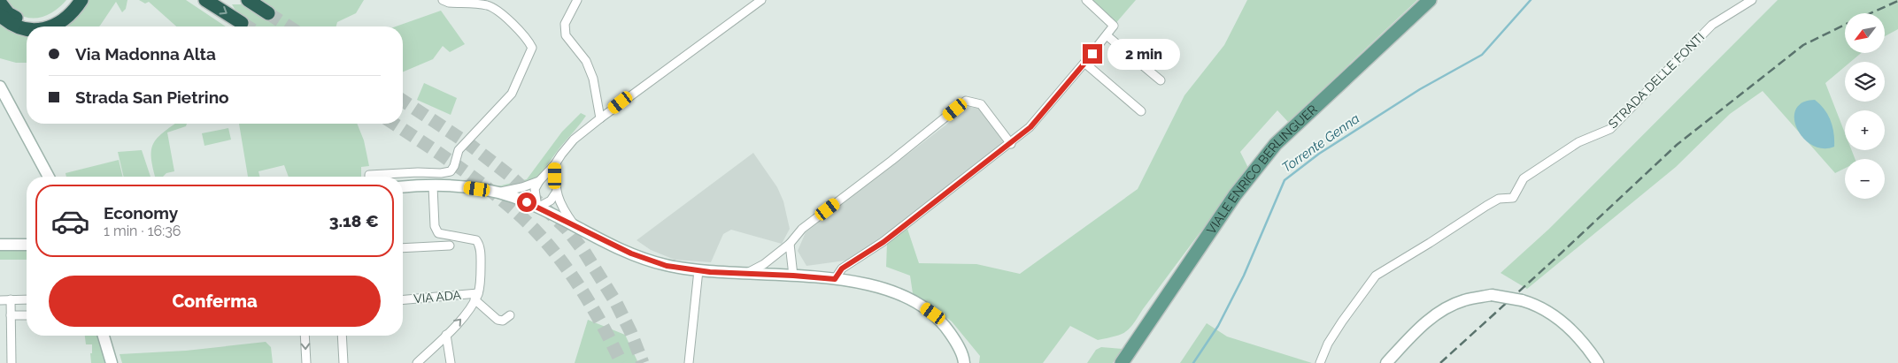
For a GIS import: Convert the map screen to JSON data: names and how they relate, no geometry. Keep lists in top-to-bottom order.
{
  "streets": {
    "main road": ["VIALE ENRICO BERLINGUER"],
    "street": ["STRADA DELLE FONTI", "VIA ADA"]
  },
  "water": ["Torrente Genna"],
  "north": "bottom left",
  "page": {
    "map_buttons": ["+", "−"],
    "banner": ["Via Madonna Alta", "Strada San Pietrino"],
    "bubble": "2 min",
    "list": [
      {
        "name": "Economy",
        "note": "1 min · 16:36",
        "value": "3.18 €"
      }
    ],
    "buttons": "Conferma"
  }
}
